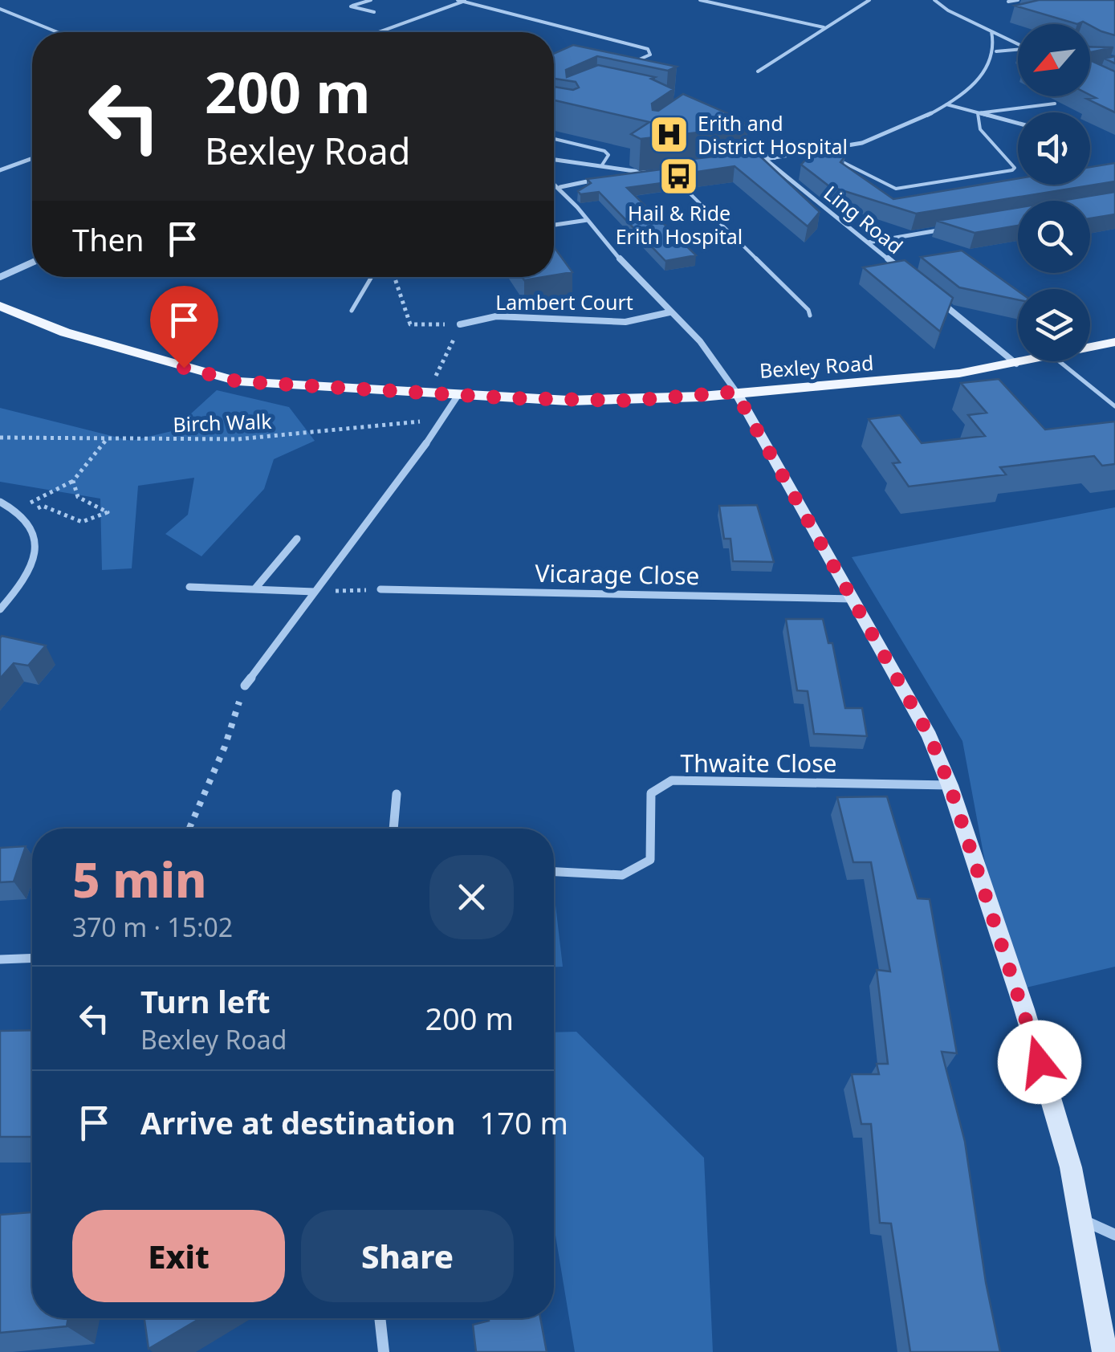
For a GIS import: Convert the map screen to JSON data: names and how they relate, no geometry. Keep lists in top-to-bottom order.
{
  "streets": {
    "main road": ["Bexley Road"],
    "street": [
      "Ling Road",
      "Lambert Court",
      "Vicarage Close",
      "Thwaite Close"
    ],
    "path": ["Birch Walk"]
  },
  "places": {
    "hospital": ["Erith and District Hospital"],
    "bus stop": ["Hail & Ride Erith Hospital"]
  },
  "north": "bottom left",
  "page": {
    "turn": ["200 m", "Bexley Road"],
    "then": "Then",
    "heading": ["5 min", "370 m · 15:02"],
    "list": [
      {
        "name": "Turn left",
        "note": "Bexley Road",
        "value": "200 m"
      },
      {
        "name": "Arrive at destination",
        "value": "170 m"
      }
    ],
    "buttons": ["Exit", "Share"]
  }
}
